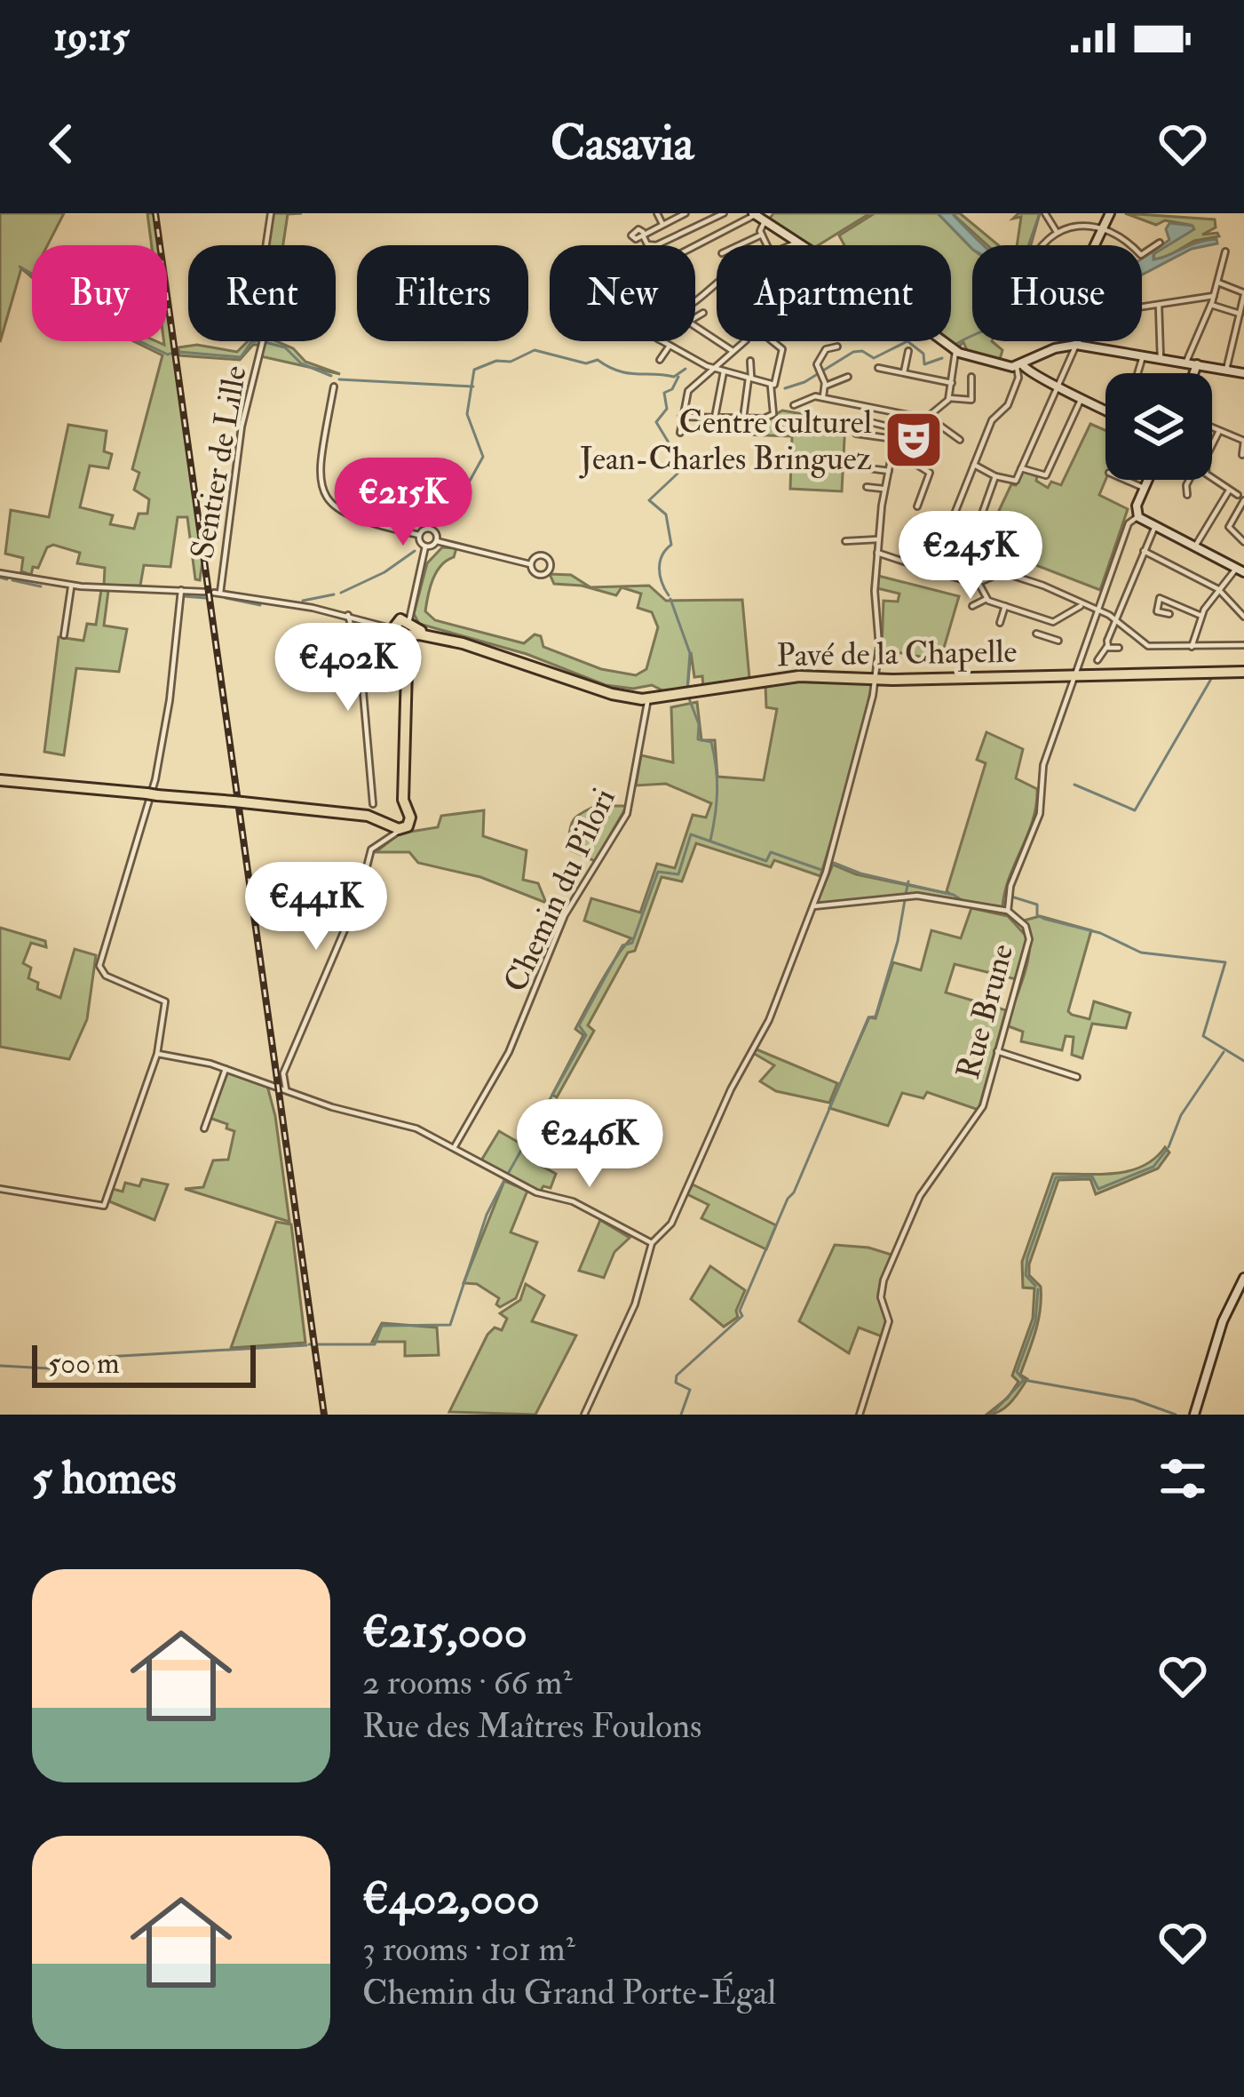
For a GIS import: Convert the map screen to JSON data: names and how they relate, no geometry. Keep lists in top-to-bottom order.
{
  "streets": {
    "main road": ["Pavé de la Chapelle", "Rue Brune"],
    "street": ["Sentier de Lille", "Chemin du Pilori"]
  },
  "crossings": [
    ["Pavé de la Chapelle", "Chemin du Pilori"],
    ["Pavé de la Chapelle", "Rue Brune"]
  ],
  "places": {
    "theatre": ["Centre culturel Jean-Charles Bringuez"]
  },
  "scale_bar": "500 m",
  "page": {
    "status": "19:15",
    "header": "Casavia",
    "chip": [
      "Buy",
      "Rent",
      "Filters",
      "New",
      "Apartment",
      "House"
    ],
    "price": [
      "€215K",
      "€245K",
      "€402K",
      "€441K",
      "€246K"
    ],
    "scale": "500 m",
    "heading": "5 homes",
    "list": [
      {
        "name": "€215,000",
        "note": "2 rooms · 66 m² · Rue des Maîtres Foulons"
      },
      {
        "name": "€402,000",
        "note": "3 rooms · 101 m² · Chemin du Grand Porte-Égal"
      }
    ]
  }
}
